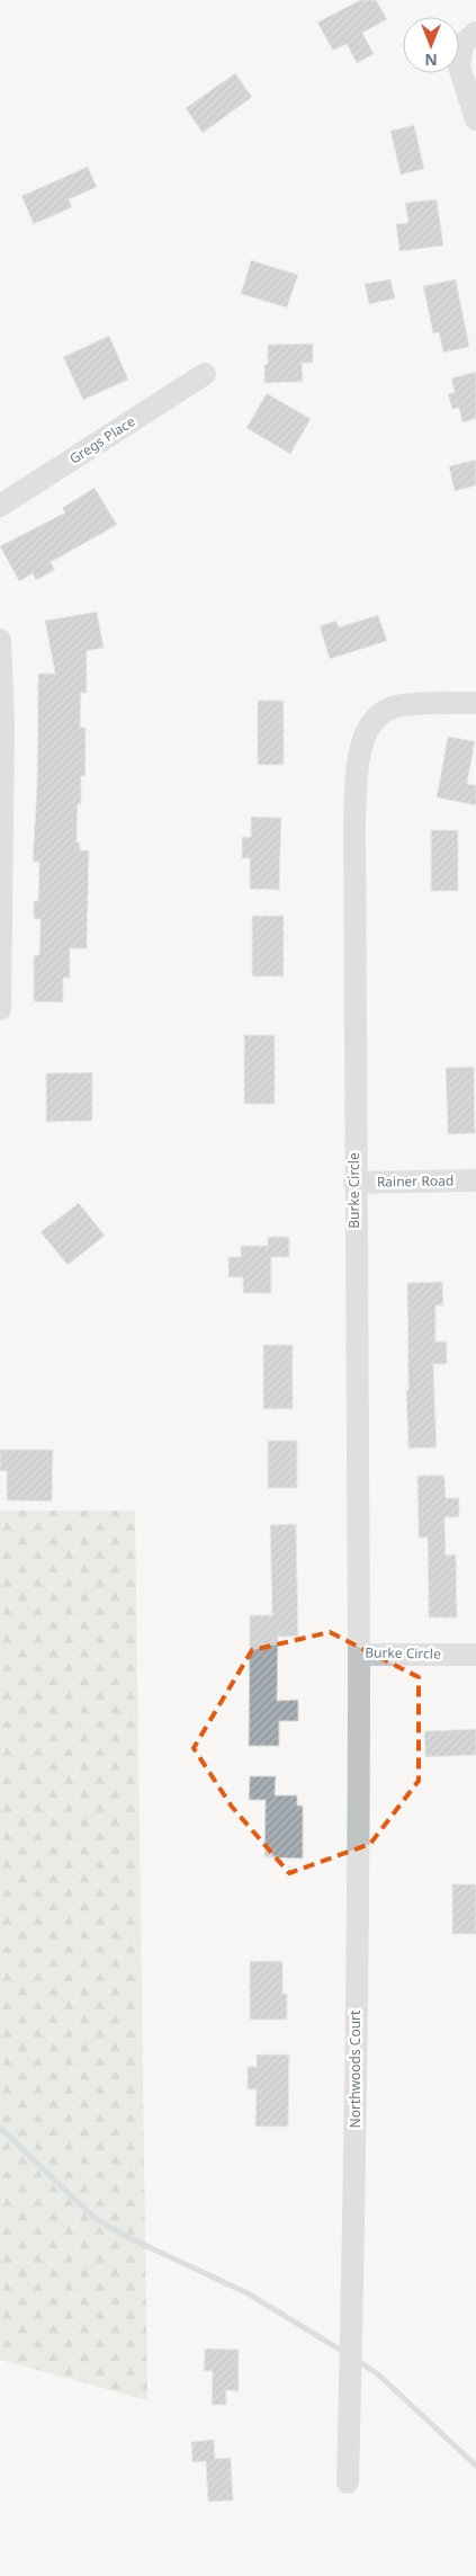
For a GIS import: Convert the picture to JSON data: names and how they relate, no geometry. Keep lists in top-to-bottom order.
{
  "streets": {
    "street": [
      "Gregs Place",
      "Rainer Road",
      "Burke Circle",
      "Northwoods Court"
    ]
  },
  "crossings": [
    ["Rainer Road", "Burke Circle"],
    ["Burke Circle", "Northwoods Court"]
  ],
  "north": "bottom"
}
